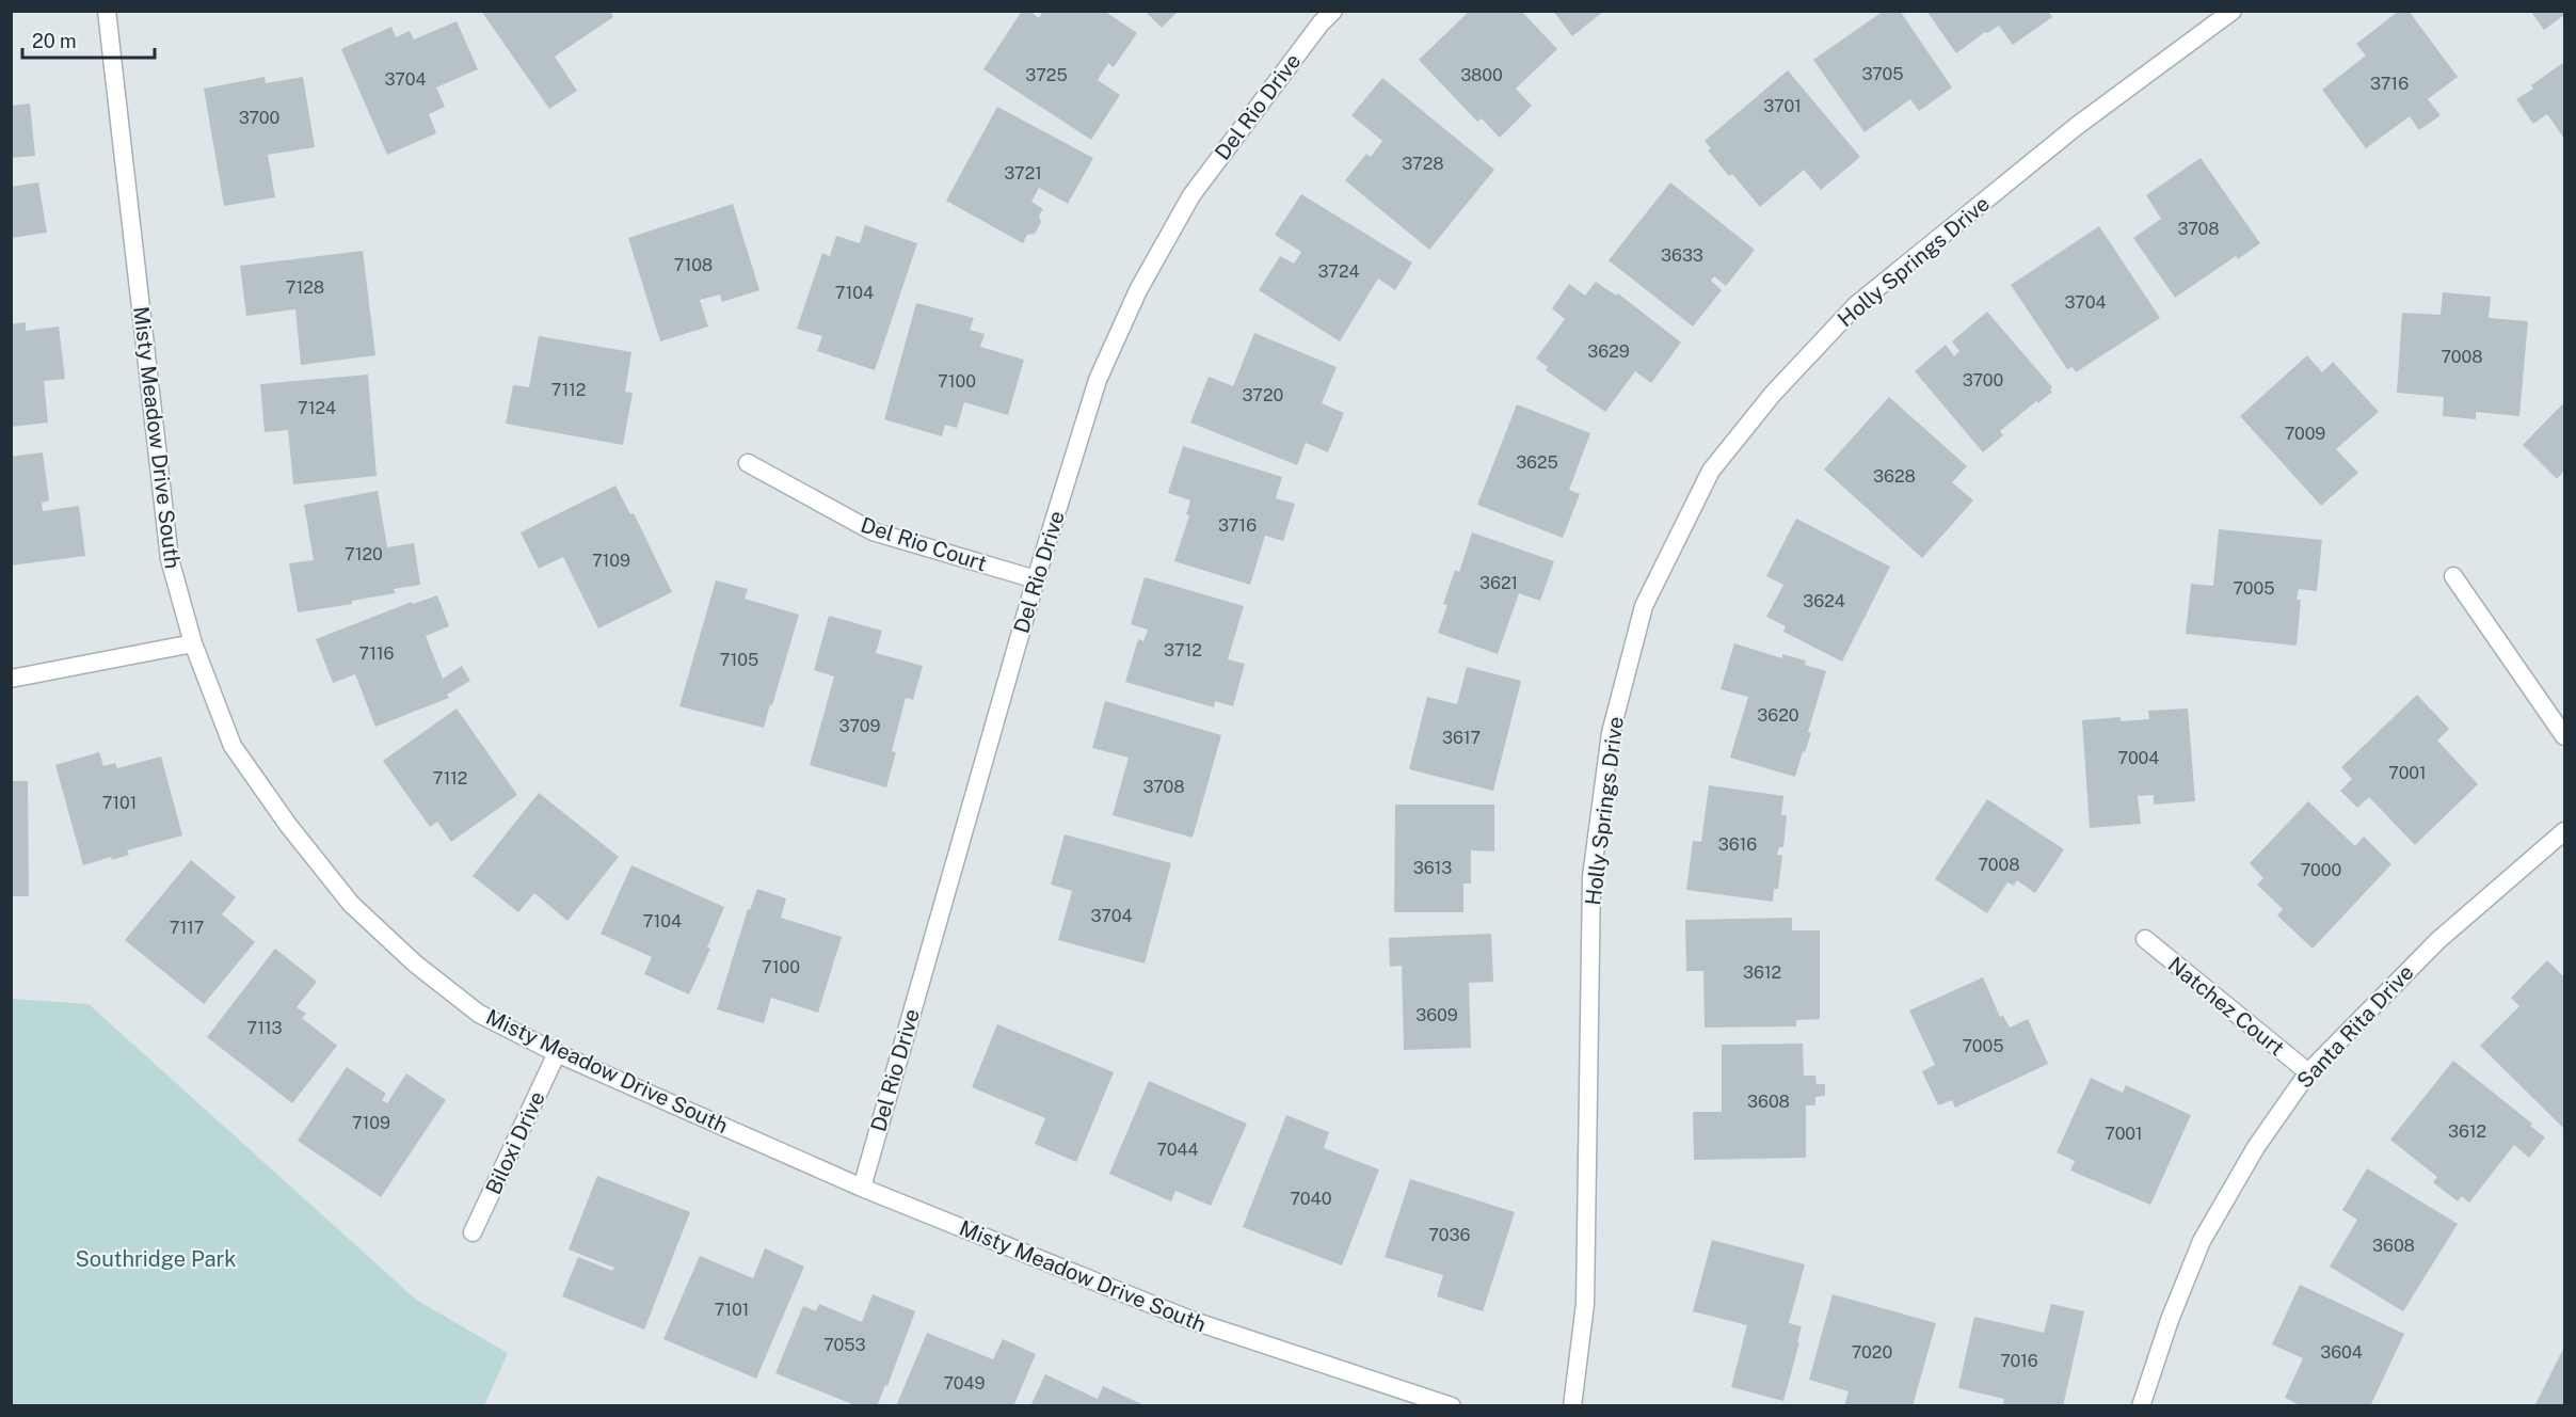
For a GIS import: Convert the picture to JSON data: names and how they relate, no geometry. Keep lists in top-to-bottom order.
{
  "streets": {
    "street": [
      "Del Rio Drive",
      "Holly Springs Drive",
      "Misty Meadow Drive South",
      "Del Rio Court",
      "Natchez Court",
      "Santa Rita Drive",
      "Biloxi Drive"
    ]
  },
  "crossings": [
    ["Del Rio Drive", "Misty Meadow Drive South"],
    ["Del Rio Drive", "Del Rio Court"],
    ["Misty Meadow Drive South", "Biloxi Drive"],
    ["Natchez Court", "Santa Rita Drive"]
  ],
  "parks": ["Southridge Park"],
  "house_numbers": [
    "3705",
    "3725",
    "3800",
    "3704",
    "3716",
    "3701",
    "3700",
    "3728",
    "3721",
    "3708",
    "3633",
    "7108",
    "3724",
    "7128",
    "7104",
    "3704",
    "3629",
    "7008",
    "3700",
    "7100",
    "7112",
    "3720",
    "7124",
    "7009",
    "3625",
    "3628",
    "3716",
    "7120",
    "7109",
    "3621",
    "7005",
    "3624",
    "3712",
    "7116",
    "7105",
    "3620",
    "3709",
    "3617",
    "7004",
    "7001",
    "7112",
    "3708",
    "7101",
    "3616",
    "7008",
    "3613",
    "7000",
    "3704",
    "7104",
    "7117",
    "7100",
    "3612",
    "3609",
    "7113",
    "7005",
    "3608",
    "7109",
    "3612",
    "7001",
    "7044",
    "7040",
    "7036",
    "3608",
    "7101",
    "7053",
    "7020",
    "3604",
    "7016",
    "7049"
  ],
  "scale_bar": "20 m"
}
